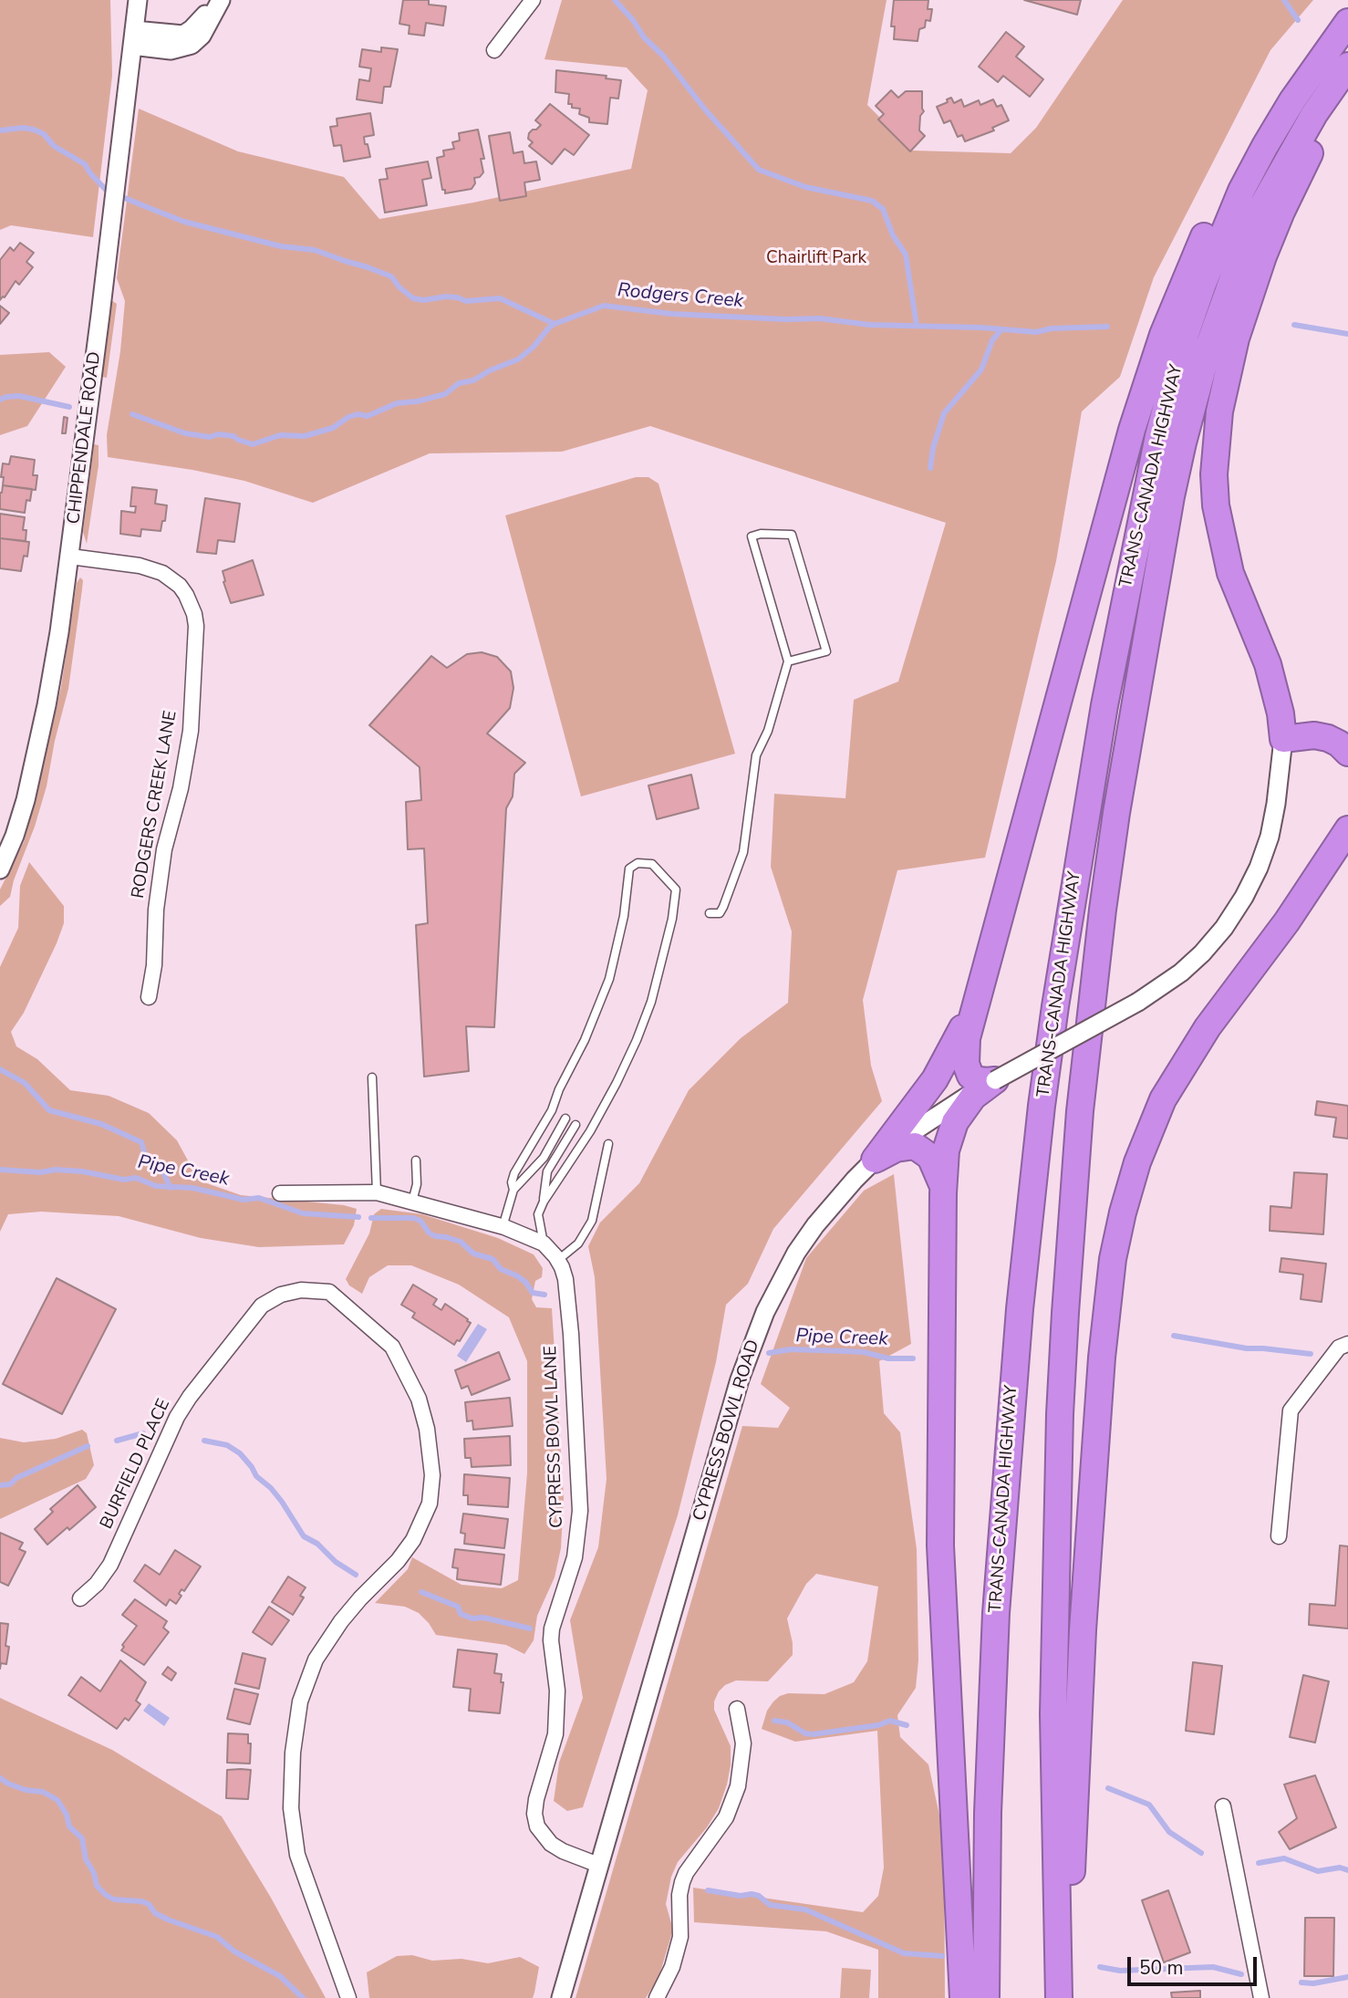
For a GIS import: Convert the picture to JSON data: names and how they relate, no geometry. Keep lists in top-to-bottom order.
{
  "streets": {
    "highway": ["TRANS-CANADA HIGHWAY"],
    "street": [
      "CHIPPENDALE ROAD",
      "RODGERS CREEK LANE",
      "CYPRESS BOWL ROAD",
      "CYPRESS BOWL LANE",
      "BURFIELD PLACE"
    ]
  },
  "crossings": [
    ["CHIPPENDALE ROAD", "RODGERS CREEK LANE"],
    ["CYPRESS BOWL ROAD", "CYPRESS BOWL LANE"]
  ],
  "water": ["Rodgers Creek", "Pipe Creek"],
  "parks": ["Chairlift Park"],
  "scale_bar": "50 m"
}
